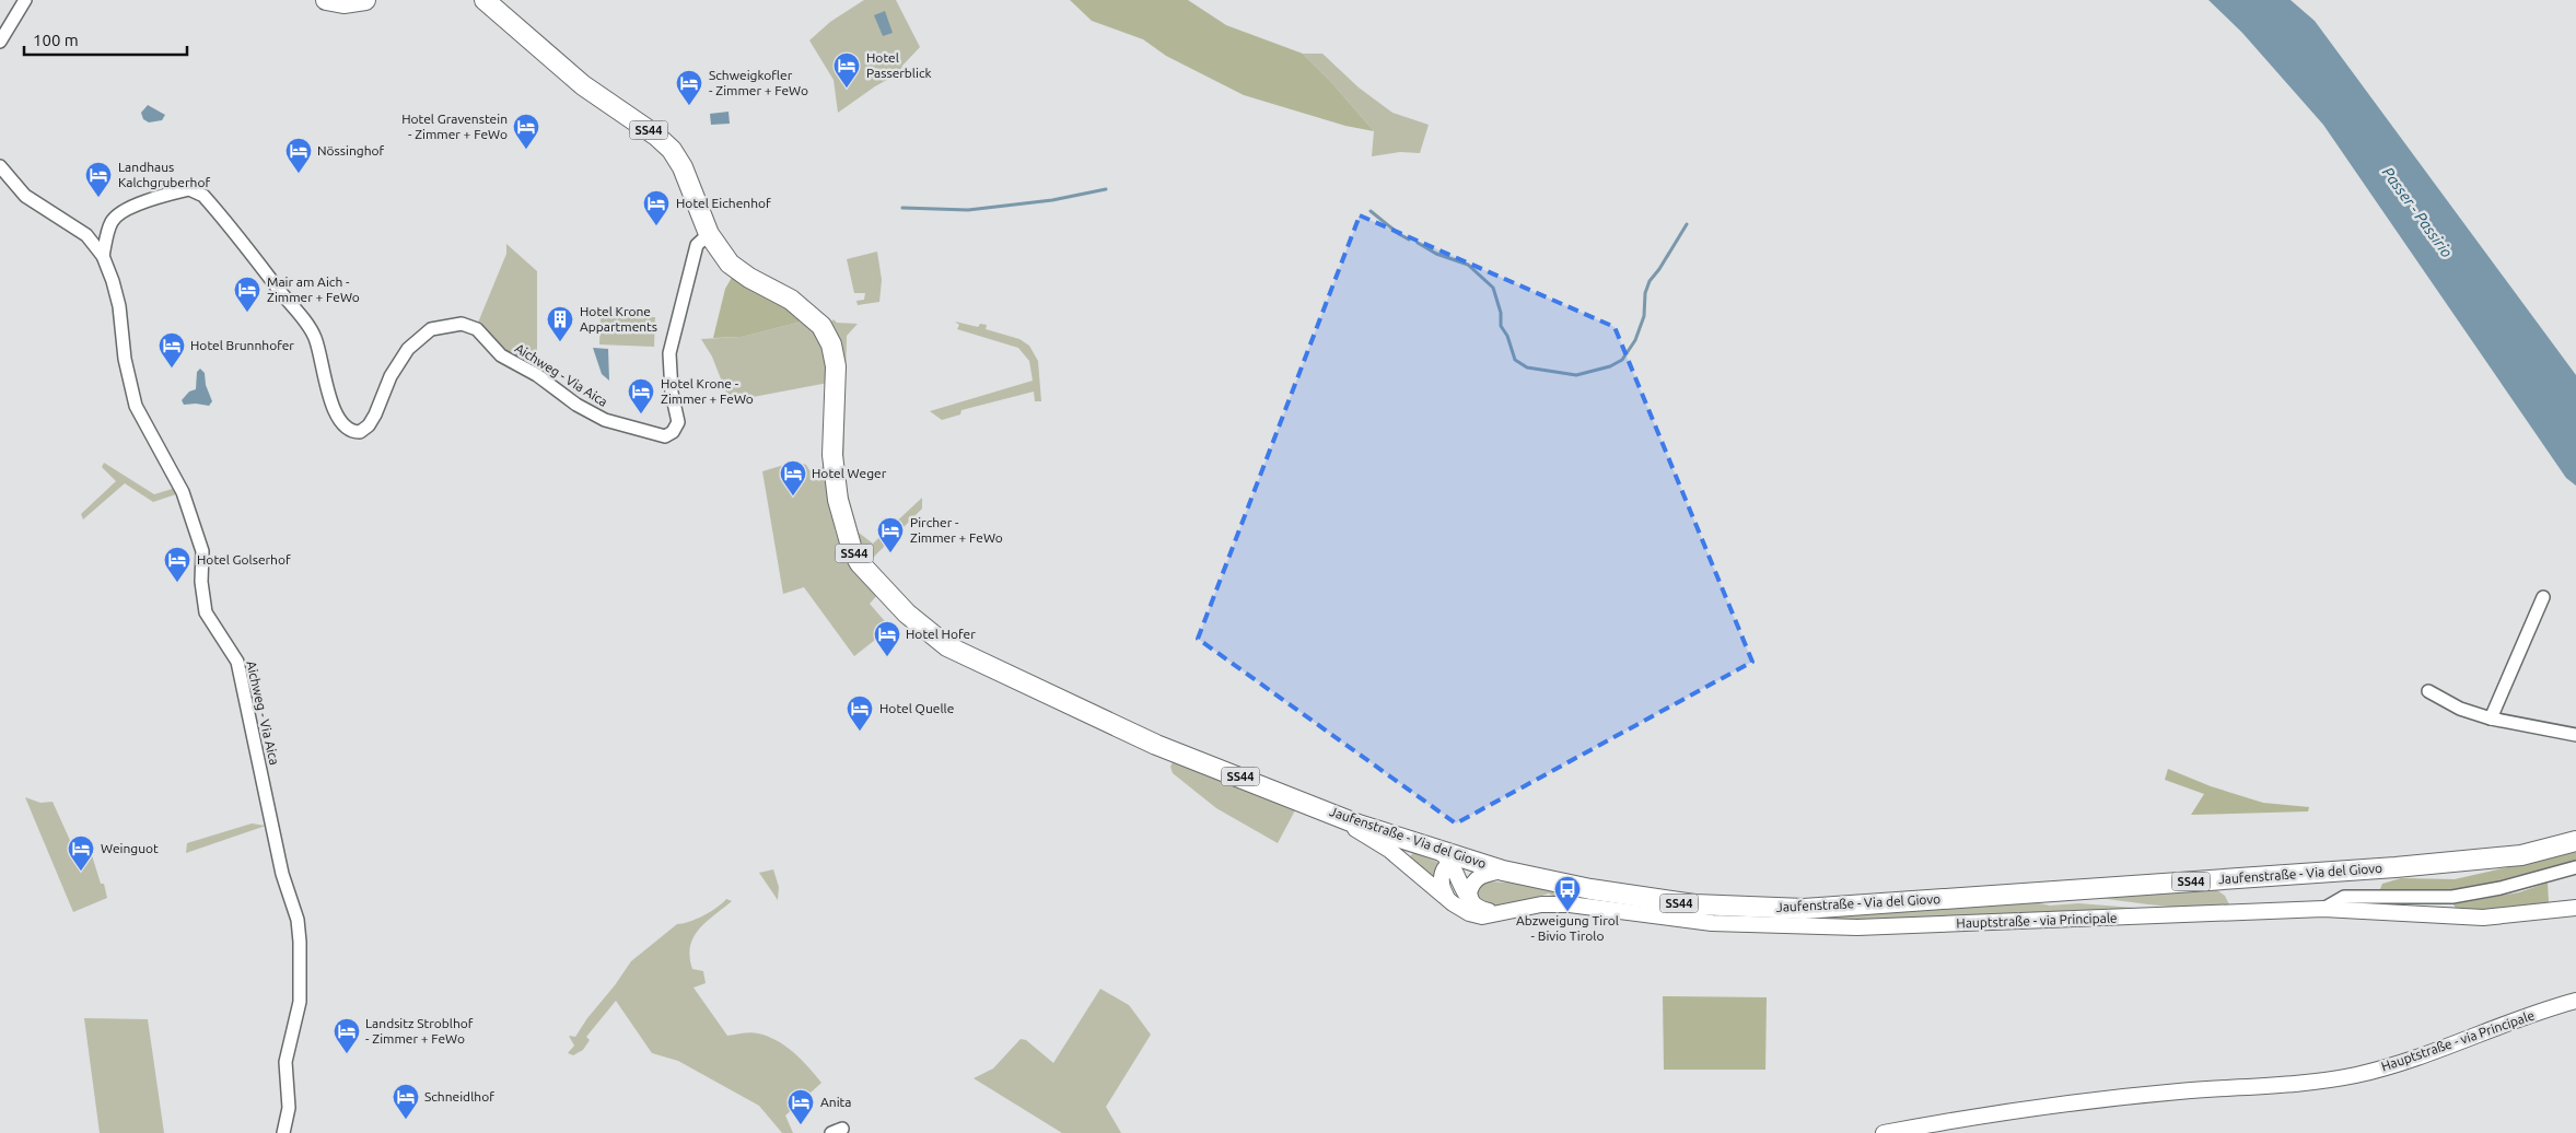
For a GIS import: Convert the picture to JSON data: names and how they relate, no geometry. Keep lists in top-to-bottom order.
{
  "streets": {
    "main road": ["SS44", "Jaufenstraße - Via del Giovo"],
    "street": ["Aichweg - Via Aica", "Hauptstraße - via Principale"]
  },
  "crossings": [
    ["Aichweg - Via Aica", "Jaufenstraße - Via del Giovo"],
    ["Jaufenstraße - Via del Giovo", "Hauptstraße - via Principale"]
  ],
  "water": ["Passer - Passirio"],
  "places": {
    "hotel": [
      "Hotel Passerblick",
      "Schweigkofler - Zimmer + FeWo",
      "Hotel Gravenstein - Zimmer + FeWo",
      "Nössinghof",
      "Landhaus Kalchgruberhof",
      "Hotel Eichenhof",
      "Mair am Aich - Zimmer + FeWo",
      "Hotel Brunnhofer",
      "Hotel Krone - Zimmer + FeWo",
      "Hotel Weger",
      "Pircher - Zimmer + FeWo",
      "Hotel Golserhof",
      "Hotel Hofer",
      "Hotel Quelle",
      "Weinguot",
      "Landsitz Stroblhof - Zimmer + FeWo",
      "Schneidlhof",
      "Anita"
    ],
    "building": ["Hotel Krone Appartments"],
    "bus stop": ["Abzweigung Tirol - Bivio Tirolo"]
  },
  "scale_bar": "100 m"
}
